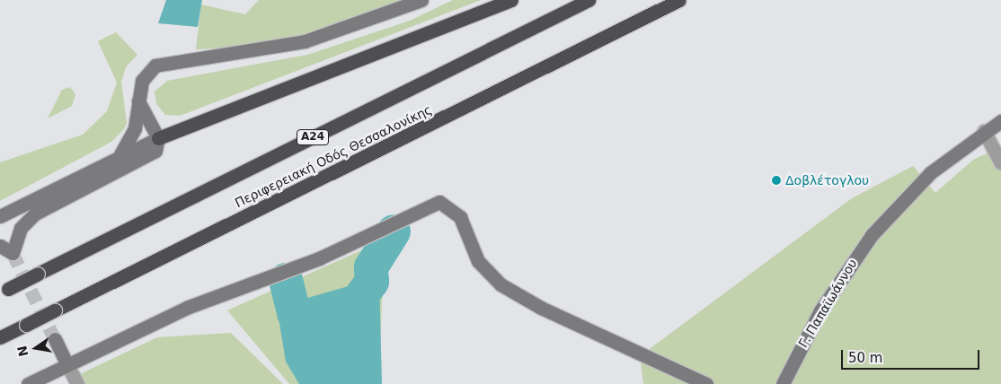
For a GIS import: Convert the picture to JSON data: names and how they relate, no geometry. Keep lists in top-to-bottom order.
{
  "streets": {
    "highway": ["Α24", "Περιφερειακή Οδός Θεσσαλονίκης"],
    "street": ["Γ. Παπαϊωάννου"]
  },
  "places": ["Δοβλέτογλου"],
  "scale_bar": "50 m",
  "north": "left"
}
